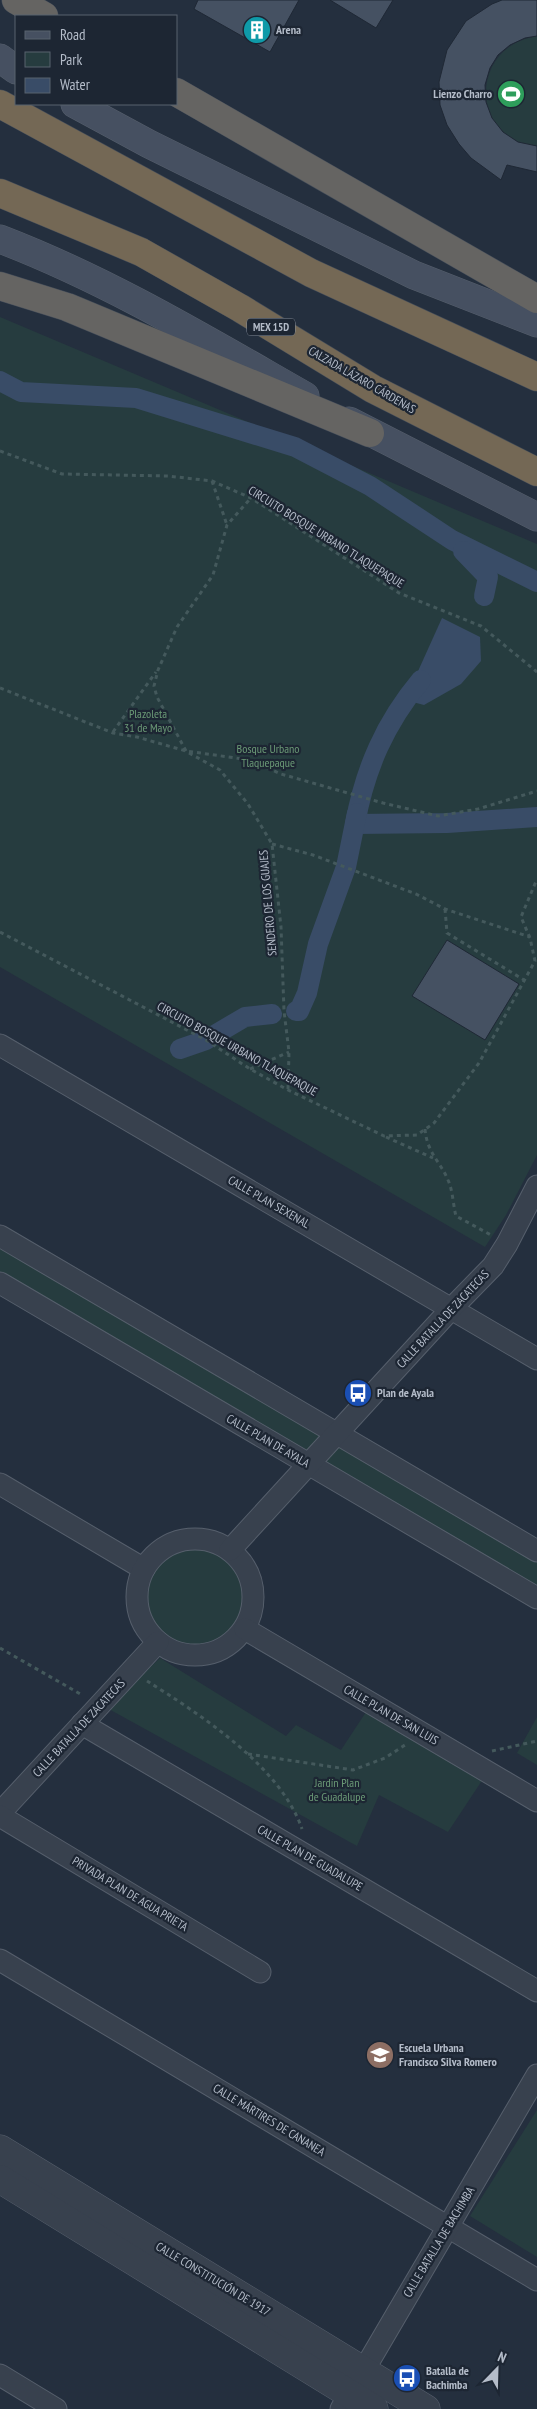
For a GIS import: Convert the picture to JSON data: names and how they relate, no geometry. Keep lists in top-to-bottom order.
{
  "streets": {
    "highway": ["MEX 15D", "CALZADA LÁZARO CÁRDENAS"],
    "street": [
      "CALLE PLAN SEXENAL",
      "CALLE BATALLA DE ZACATECAS",
      "CALLE PLAN DE AYALA",
      "CALLE PLAN DE SAN LUIS",
      "CALLE PLAN DE GUADALUPE",
      "PRIVADA PLAN DE AGUA PRIETA",
      "CALLE MÁRTIRES DE CANANEA",
      "CALLE BATALLA DE BACHIMBA",
      "CALLE CONSTITUCIÓN DE 1917"
    ],
    "path": ["CIRCUITO BOSQUE URBANO TLAQUEPAQUE", "SENDERO DE LOS GUAJES"]
  },
  "crossings": [
    ["CIRCUITO BOSQUE URBANO TLAQUEPAQUE", "SENDERO DE LOS GUAJES"],
    ["CALLE PLAN SEXENAL", "CALLE BATALLA DE ZACATECAS"],
    ["CALLE BATALLA DE ZACATECAS", "CALLE PLAN DE AYALA"],
    ["CALLE BATALLA DE ZACATECAS", "CALLE PLAN DE SAN LUIS"],
    ["CALLE BATALLA DE ZACATECAS", "CALLE PLAN DE GUADALUPE"],
    ["CALLE BATALLA DE ZACATECAS", "PRIVADA PLAN DE AGUA PRIETA"],
    ["CALLE MÁRTIRES DE CANANEA", "CALLE BATALLA DE BACHIMBA"],
    ["CALLE BATALLA DE BACHIMBA", "CALLE CONSTITUCIÓN DE 1917"]
  ],
  "parks": ["Plazoleta 31 de Mayo", "Bosque Urbano Tlaquepaque", "Jardín Plan de Guadalupe"],
  "places": {
    "building": ["Arena"],
    "sports": ["Lienzo Charro"],
    "bus stop": ["Plan de Ayala", "Batalla de Bachimba"],
    "school or university": ["Escuela Urbana Francisco Silva Romero"]
  },
  "legend": ["Road", "Park", "Water"],
  "north": "top right"
}
